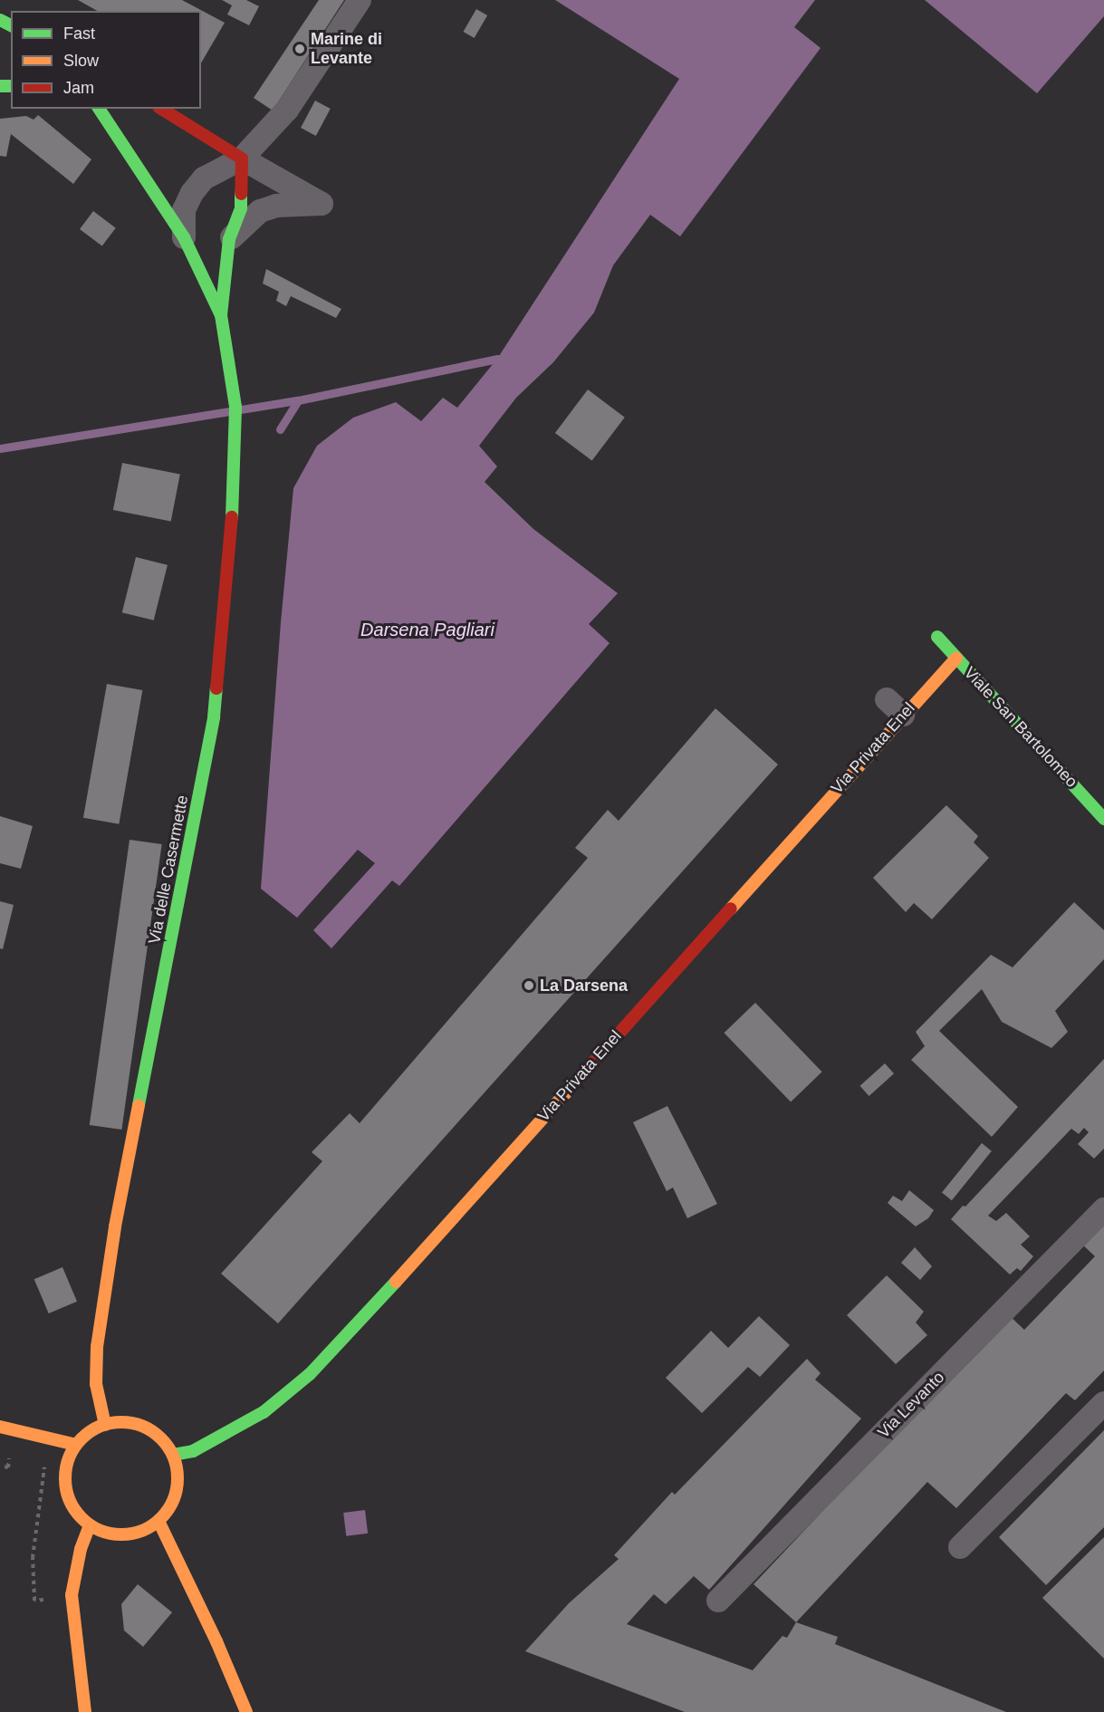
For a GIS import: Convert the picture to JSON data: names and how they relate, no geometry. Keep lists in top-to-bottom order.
{
  "streets": {
    "main road": ["Viale San Bartolomeo", "Via Privata Enel", "Via delle Casermette"],
    "street": ["Via Levanto"]
  },
  "crossings": [
    ["Viale San Bartolomeo", "Via Privata Enel"],
    ["Via Privata Enel", "Via delle Casermette"]
  ],
  "water": ["Darsena Pagliari"],
  "places": ["Marine di Levante", "La Darsena"],
  "legend": ["Fast", "Slow", "Jam"]
}
